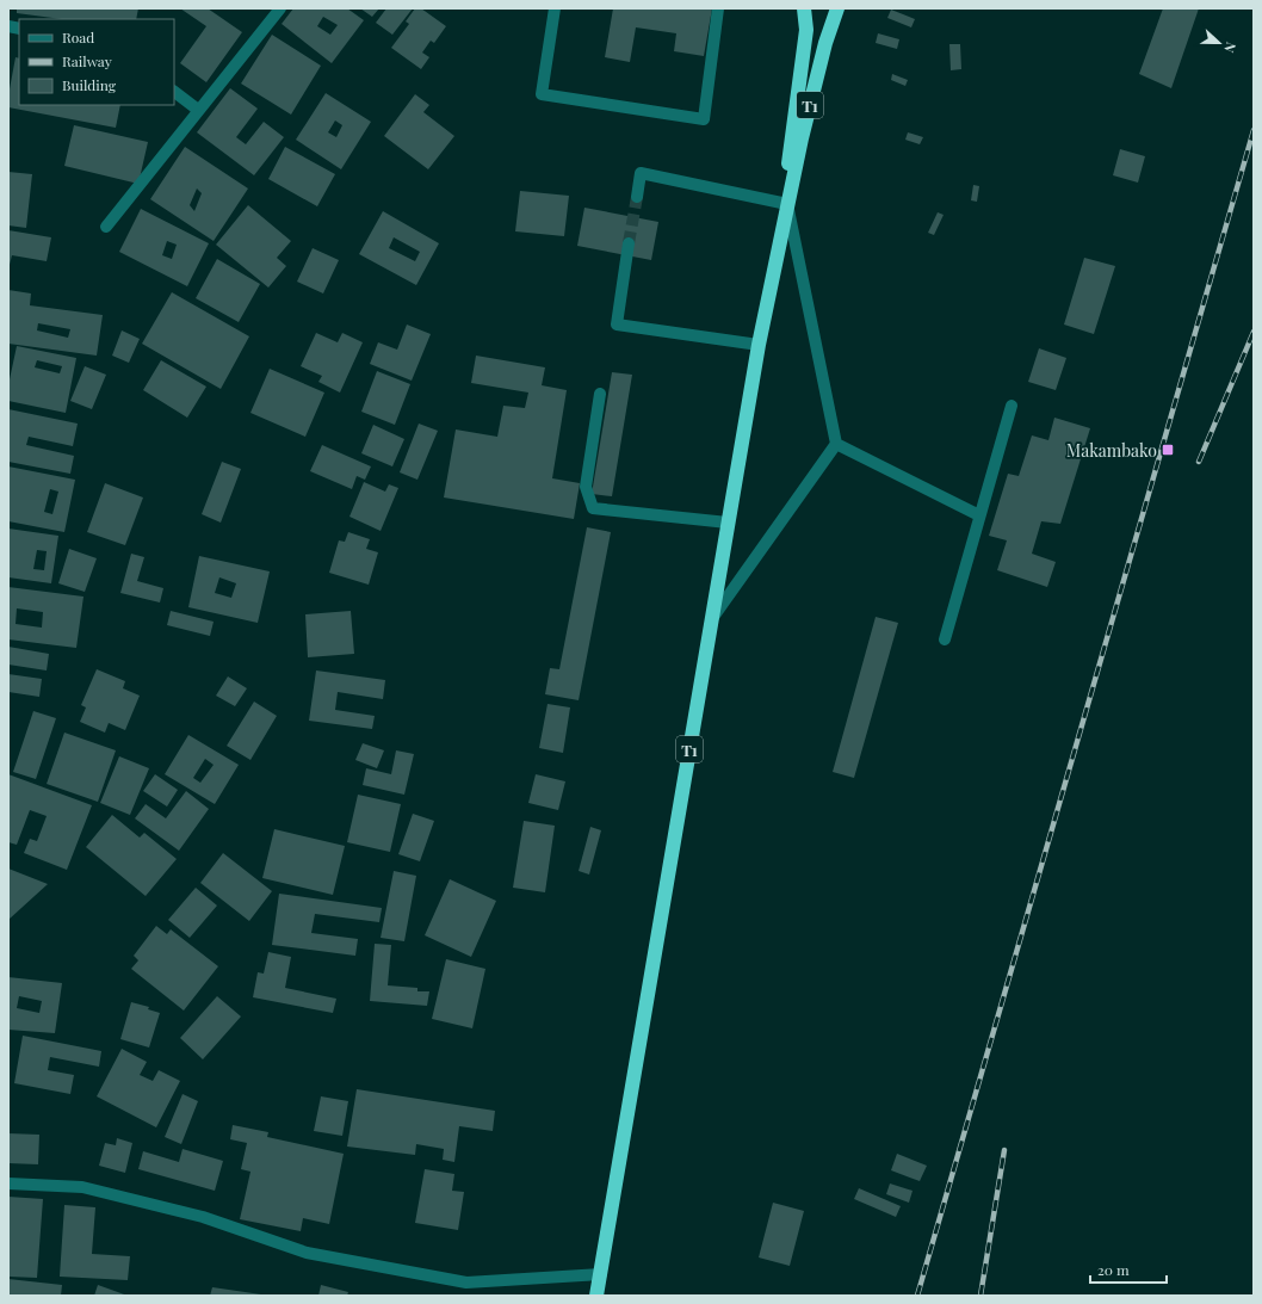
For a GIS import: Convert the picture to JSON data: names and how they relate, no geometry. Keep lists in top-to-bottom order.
{
  "streets": {
    "highway": ["T1"]
  },
  "places": {
    "transit": ["Makambako"]
  },
  "legend": ["Road", "Railway", "Building"],
  "scale_bar": "20 m",
  "north": "right"
}
